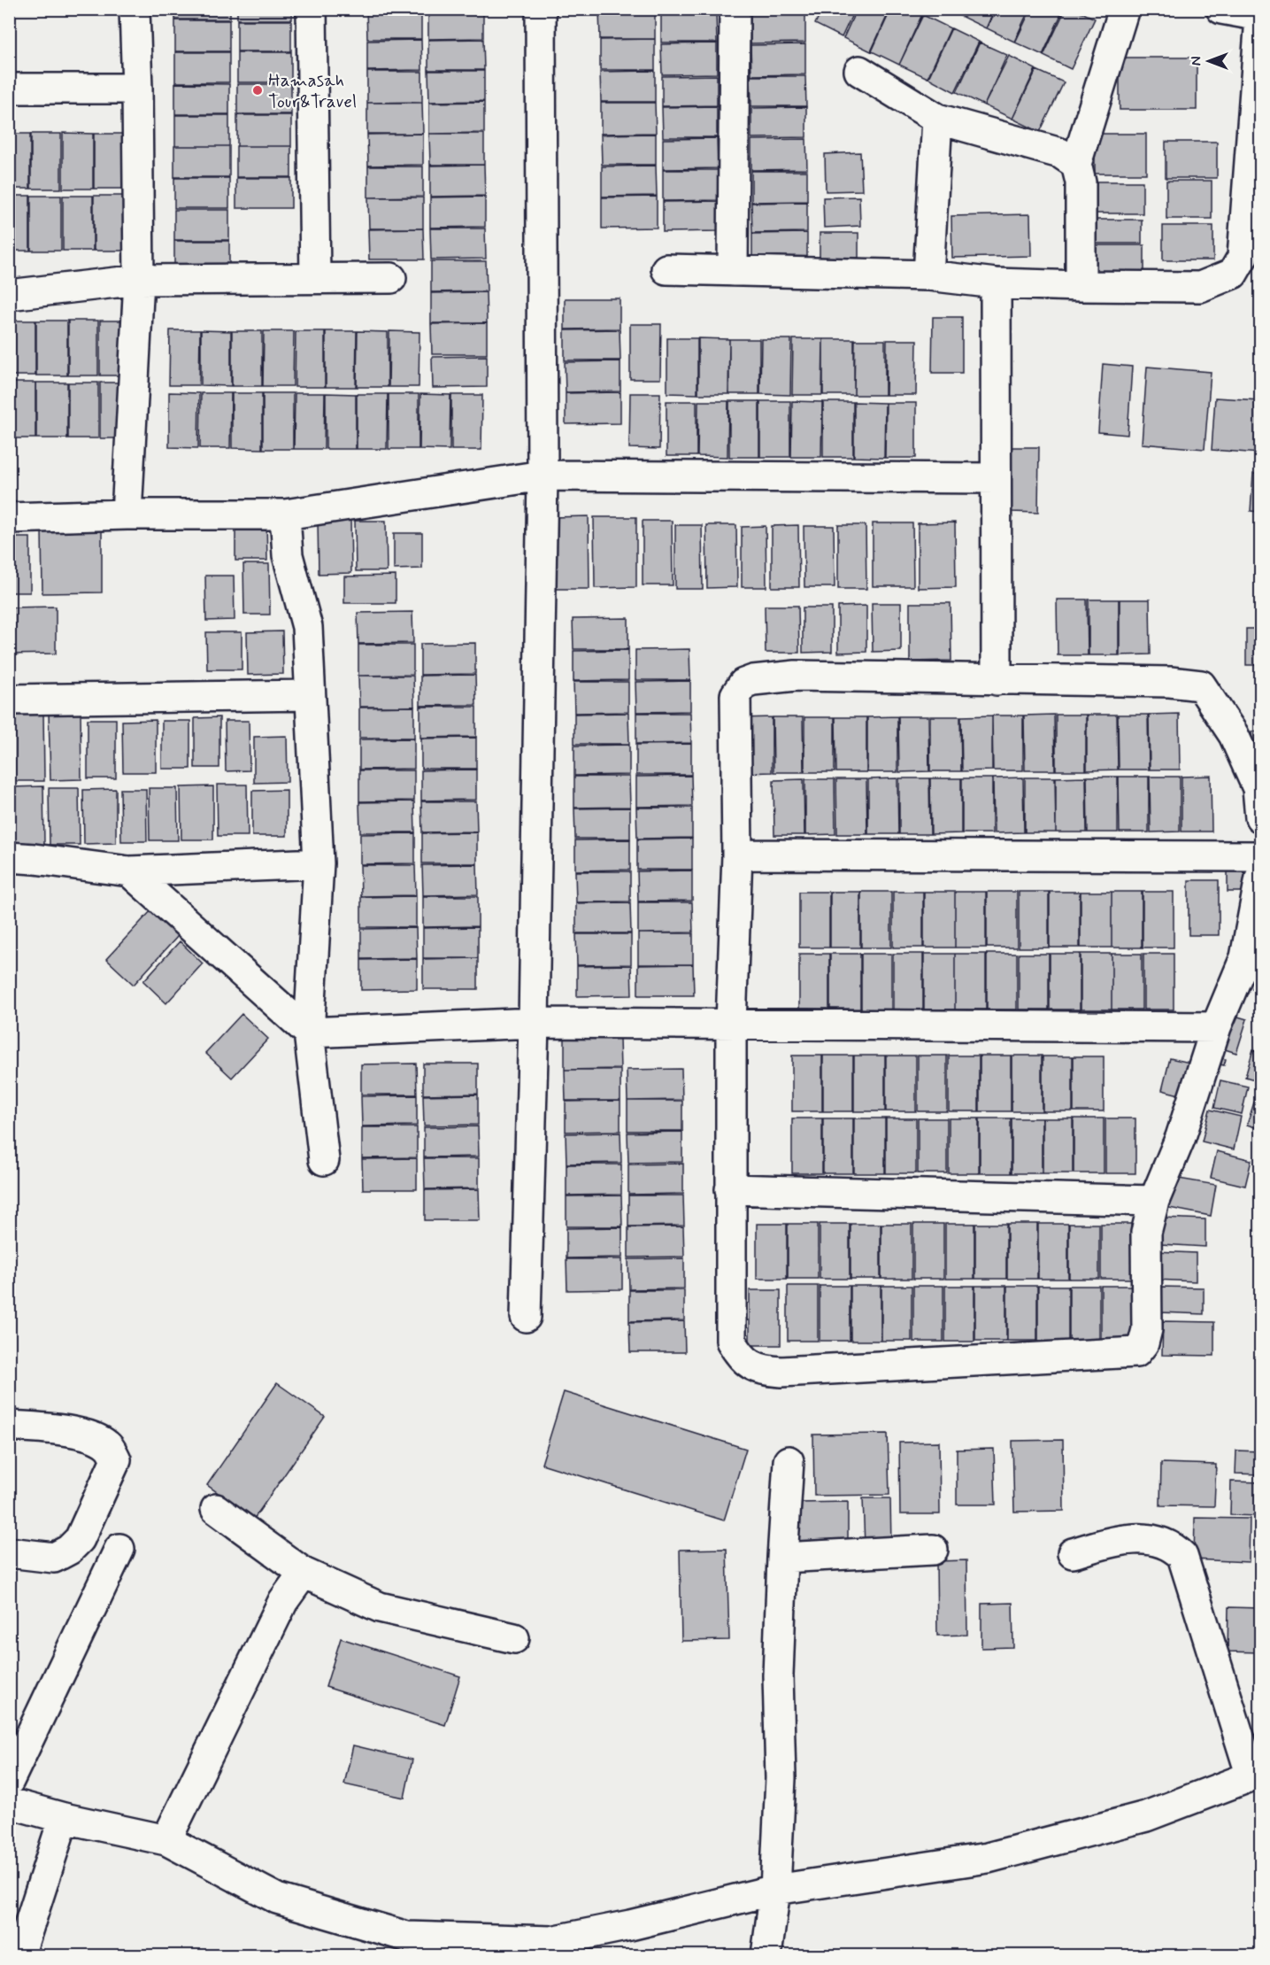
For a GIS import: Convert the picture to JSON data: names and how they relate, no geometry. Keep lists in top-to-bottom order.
{
  "places": ["Hamasah Tour&Travel"],
  "north": "left"
}
